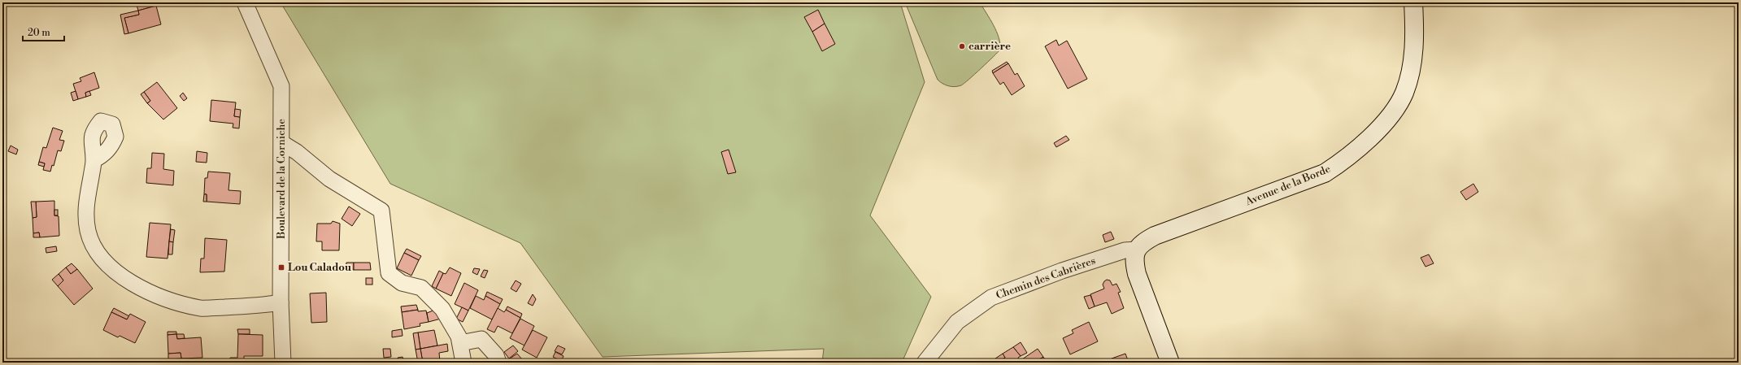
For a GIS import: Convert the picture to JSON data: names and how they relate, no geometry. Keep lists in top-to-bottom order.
{
  "streets": {
    "street": ["Boulevard de la Corniche", "Avenue de la Borde", "Chemin des Cabrières"]
  },
  "crossings": [
    ["Avenue de la Borde", "Chemin des Cabrières"]
  ],
  "places": {
    "other": ["carrière"],
    "transit": ["Lou Caladou"]
  },
  "scale_bar": "20 m"
}
